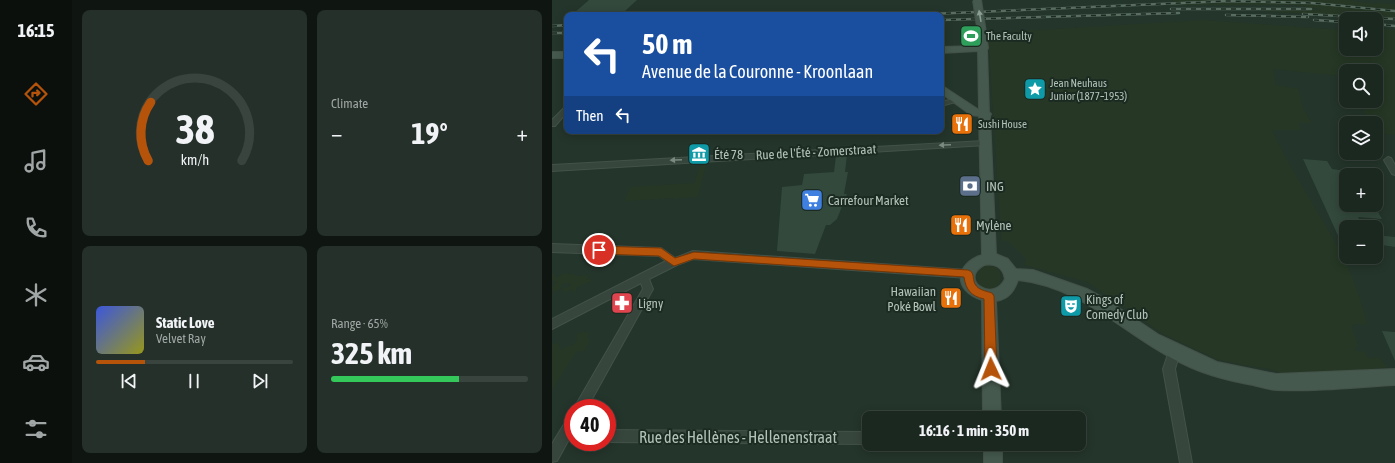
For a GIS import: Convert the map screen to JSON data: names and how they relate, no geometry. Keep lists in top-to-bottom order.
{
  "streets": {
    "street": ["Rue de l'Été - Zomerstraat", "Rue des Hellènes - Hellenenstraat"]
  },
  "one_way": ["Rue de l'Été - Zomerstraat"],
  "places": {
    "sports": ["The Faculty"],
    "place": ["Jean Neuhaus Junior (1877–1953)"],
    "restaurant": ["Sushi House", "Mylène", "Hawaiian Poké Bowl"],
    "museum": ["Été 78"],
    "bank": ["ING"],
    "supermarket": ["Carrefour Market"],
    "pharmacy": ["Ligny"],
    "theatre": ["Kings of Comedy Club"]
  },
  "page": {
    "tabs": "16:15",
    "tile": [
      "Climate",
      ["Range · 65%", "325 km"]
    ],
    "map_buttons": ["+", "−"],
    "turn": ["50 m", "Avenue de la Couronne - Kroonlaan"],
    "then": "Then",
    "heat": ["−", "19°", "+"],
    "song": ["Static Love", "Velvet Ray"],
    "limit": "40",
    "trip": "16:16 · 1 min · 350 m",
    "gauge": ["38", "km/h"]
  }
}
